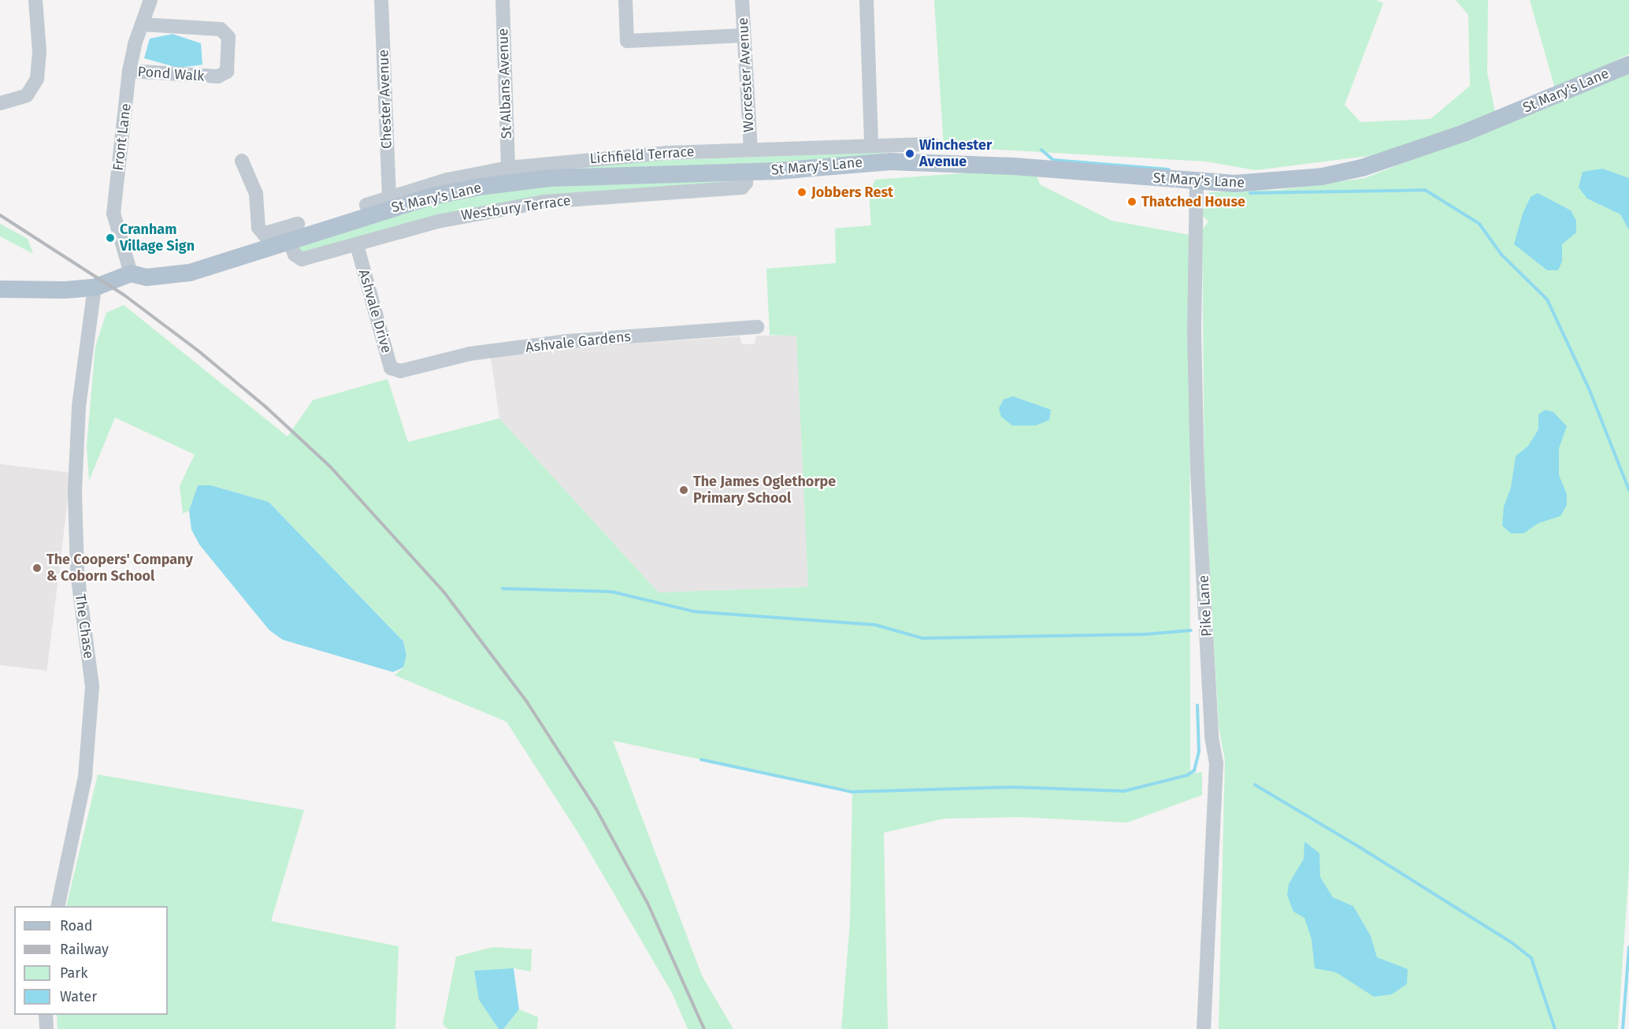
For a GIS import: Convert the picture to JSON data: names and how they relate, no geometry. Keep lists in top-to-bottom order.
{
  "streets": {
    "main road": ["St Mary's Lane"],
    "street": [
      "Pond Walk",
      "Worcester Avenue",
      "St Albans Avenue",
      "Chester Avenue",
      "Front Lane",
      "Lichfield Terrace",
      "Westbury Terrace",
      "Ashvale Drive",
      "Ashvale Gardens",
      "Pike Lane",
      "The Chase"
    ]
  },
  "crossings": [
    ["Pond Walk", "Front Lane"],
    ["Worcester Avenue", "Lichfield Terrace"],
    ["St Albans Avenue", "Lichfield Terrace"],
    ["St Mary's Lane", "Front Lane"],
    ["St Mary's Lane", "Lichfield Terrace"],
    ["St Mary's Lane", "Westbury Terrace"],
    ["St Mary's Lane", "Pike Lane"],
    ["St Mary's Lane", "The Chase"],
    ["Chester Avenue", "Lichfield Terrace"],
    ["Westbury Terrace", "Ashvale Drive"],
    ["Ashvale Drive", "Ashvale Gardens"]
  ],
  "places": [
    "Winchester Avenue",
    "Jobbers Rest",
    "Thatched House",
    "Cranham Village Sign",
    "The James Oglethorpe Primary School",
    "The Coopers' Company & Coborn School"
  ],
  "legend": [
    "Road",
    "Railway",
    "Park",
    "Water"
  ]
}
